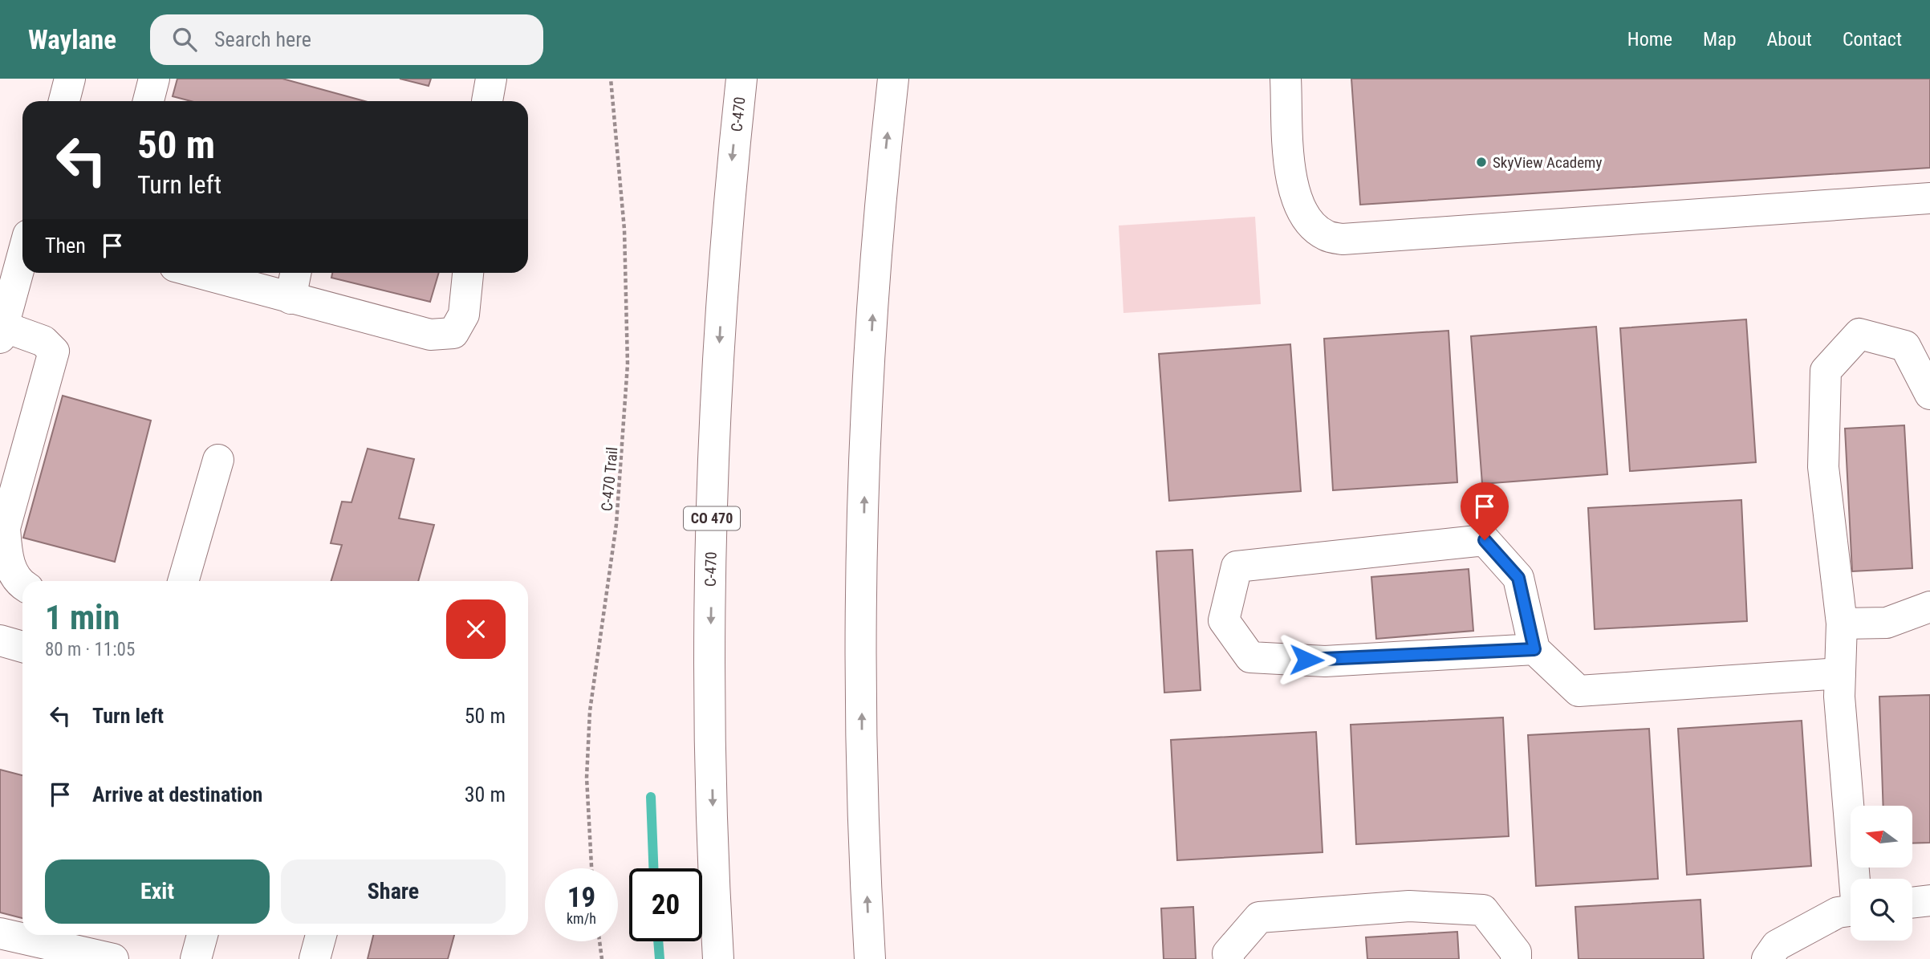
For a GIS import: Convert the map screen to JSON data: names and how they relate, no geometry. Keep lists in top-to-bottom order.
{
  "streets": {
    "main road": ["C-470", "CO 470"],
    "path": ["C-470 Trail"]
  },
  "places": ["SkyView Academy"],
  "north": "left",
  "page": {
    "header": "Waylane",
    "search": "Search here",
    "nav": [
      "Home",
      "Map",
      "About",
      "Contact"
    ],
    "turn": ["50 m", "Turn left"],
    "then": "Then",
    "heading": ["1 min", "80 m · 11:05"],
    "list": [
      {
        "name": "Turn left",
        "value": "50 m"
      },
      {
        "name": "Arrive at destination",
        "value": "30 m"
      }
    ],
    "buttons": ["Exit", "Share"],
    "speed": "19 km/h",
    "limit": "20"
  }
}
